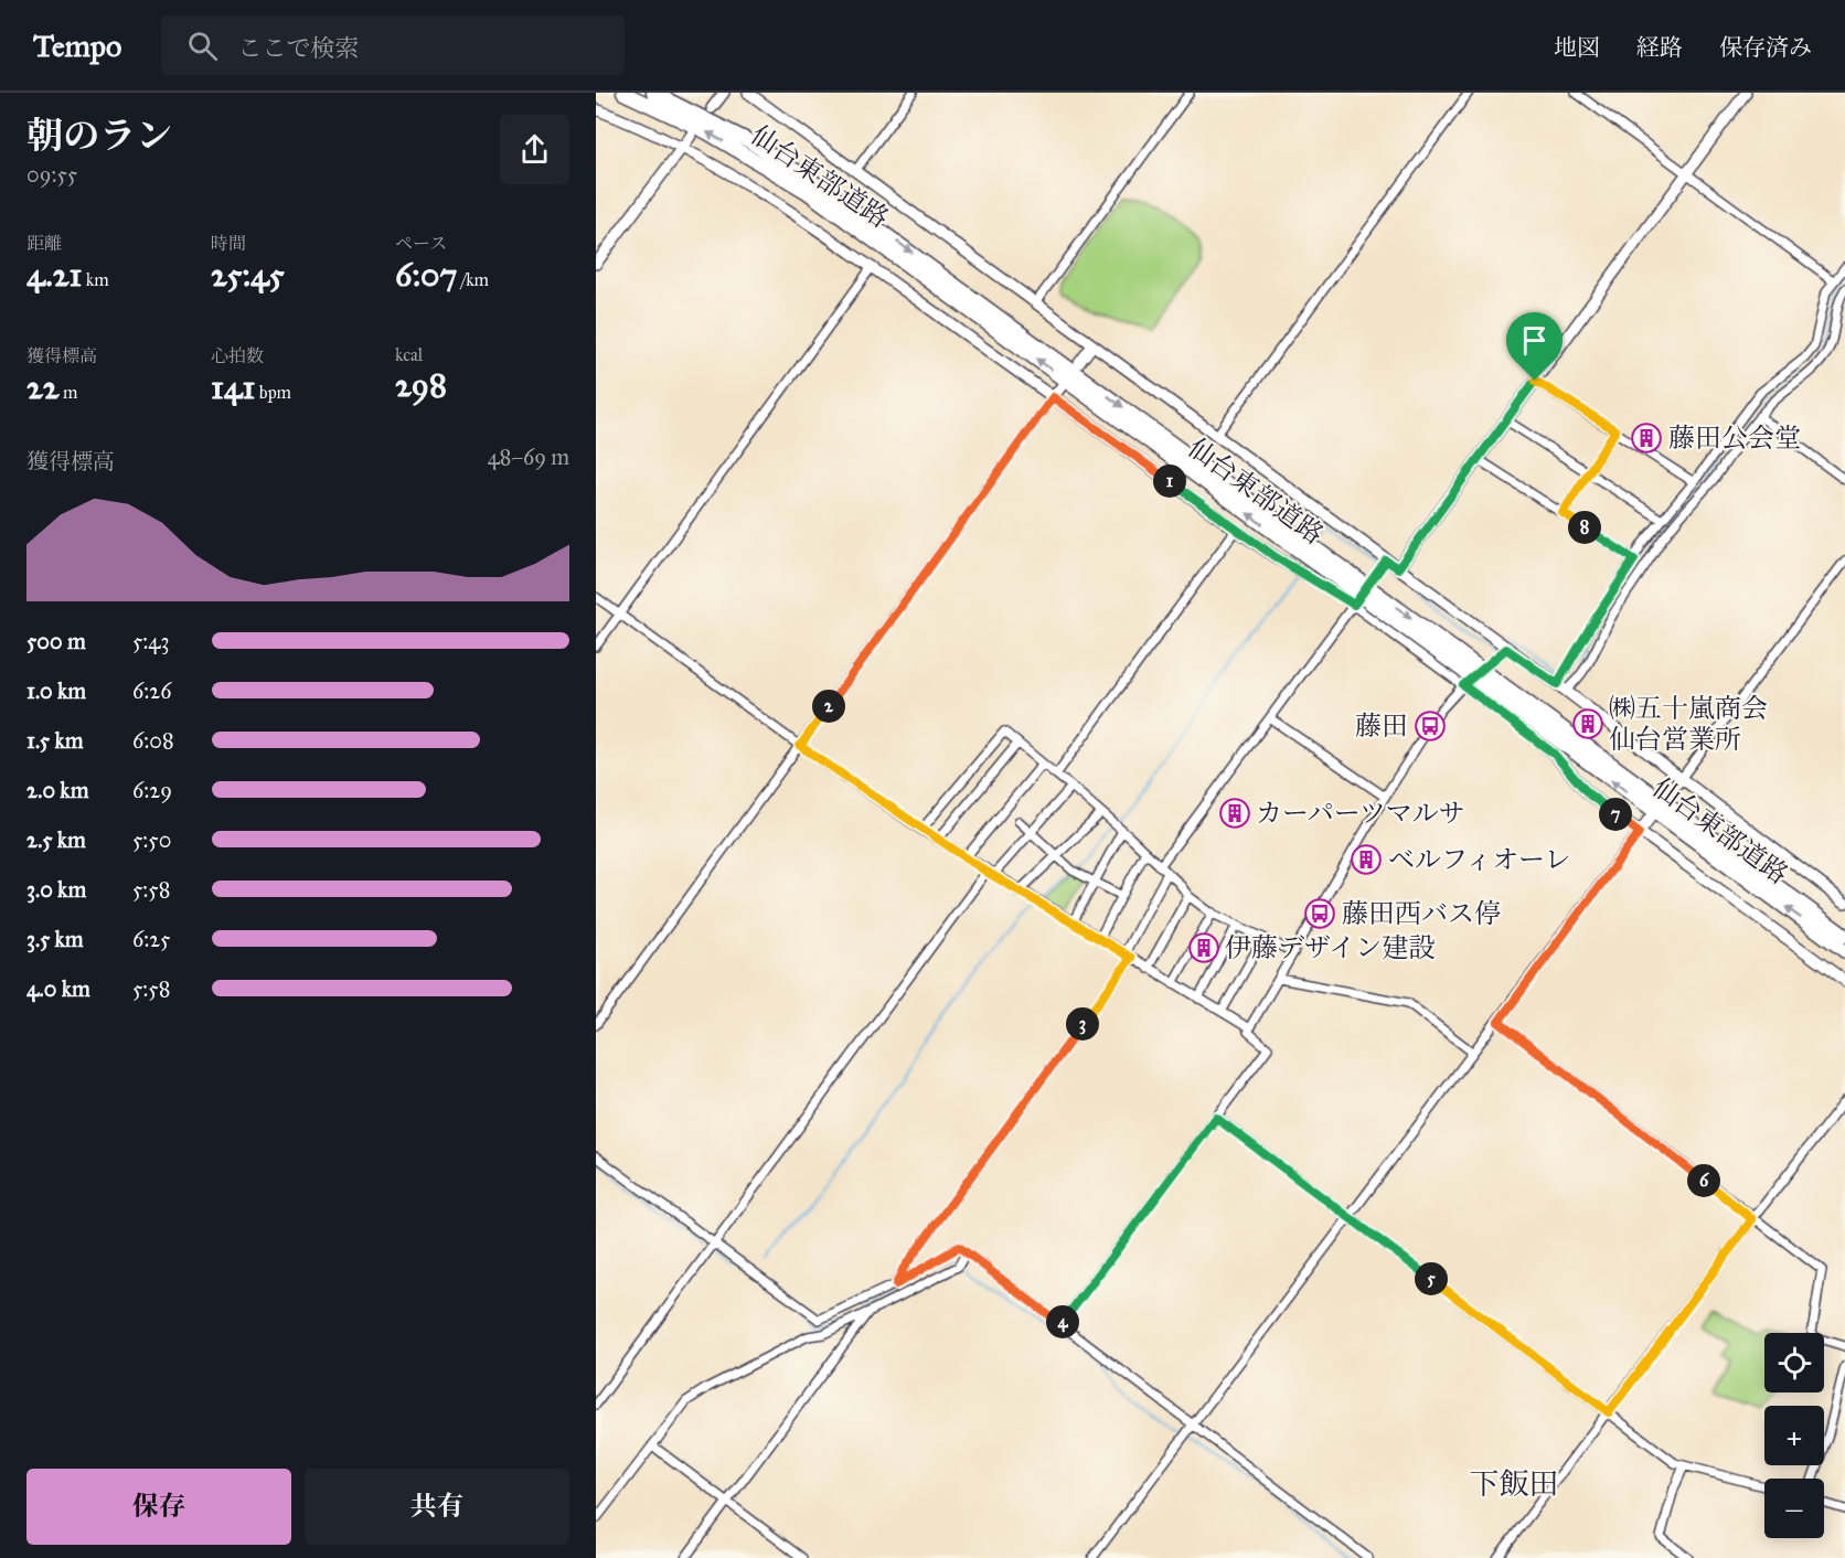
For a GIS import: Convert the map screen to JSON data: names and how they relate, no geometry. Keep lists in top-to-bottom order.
{
  "streets": {
    "highway": ["仙台東部道路"]
  },
  "districts": ["下飯田"],
  "places": {
    "building": [
      "藤田公会堂",
      "㈱五十嵐商会 仙台営業所",
      "カーパーツマルサ",
      "ベルフィオーレ",
      "伊藤デザイン建設"
    ],
    "bus stop": ["藤田", "藤田西バス停"]
  },
  "page": {
    "header": "Tempo",
    "search": "ここで検索",
    "nav": ["地図", "経路", "保存済み"],
    "heading": ["朝のラン", "09:55"],
    "stats": [
      ["距離", "4.21 km"],
      ["時間", "25:45"],
      ["ペース", "6:07 /km"],
      ["獲得標高", "22 m"],
      ["心拍数", "141 bpm"],
      ["kcal", "298"]
    ],
    "chart": ["獲得標高", "48–69 m"],
    "pins": [
      "1",
      "8",
      "2",
      "7",
      "3",
      "6",
      "5",
      "4"
    ],
    "list": [
      {
        "name": "500 m",
        "note": "5:43"
      },
      {
        "name": "1.0 km",
        "note": "6:26"
      },
      {
        "name": "1.5 km",
        "note": "6:08"
      },
      {
        "name": "2.0 km",
        "note": "6:29"
      },
      {
        "name": "2.5 km",
        "note": "5:50"
      },
      {
        "name": "3.0 km",
        "note": "5:58"
      },
      {
        "name": "3.5 km",
        "note": "6:25"
      },
      {
        "name": "4.0 km",
        "note": "5:58"
      }
    ],
    "map_buttons": ["+", "−"],
    "buttons": ["保存", "共有"]
  }
}
